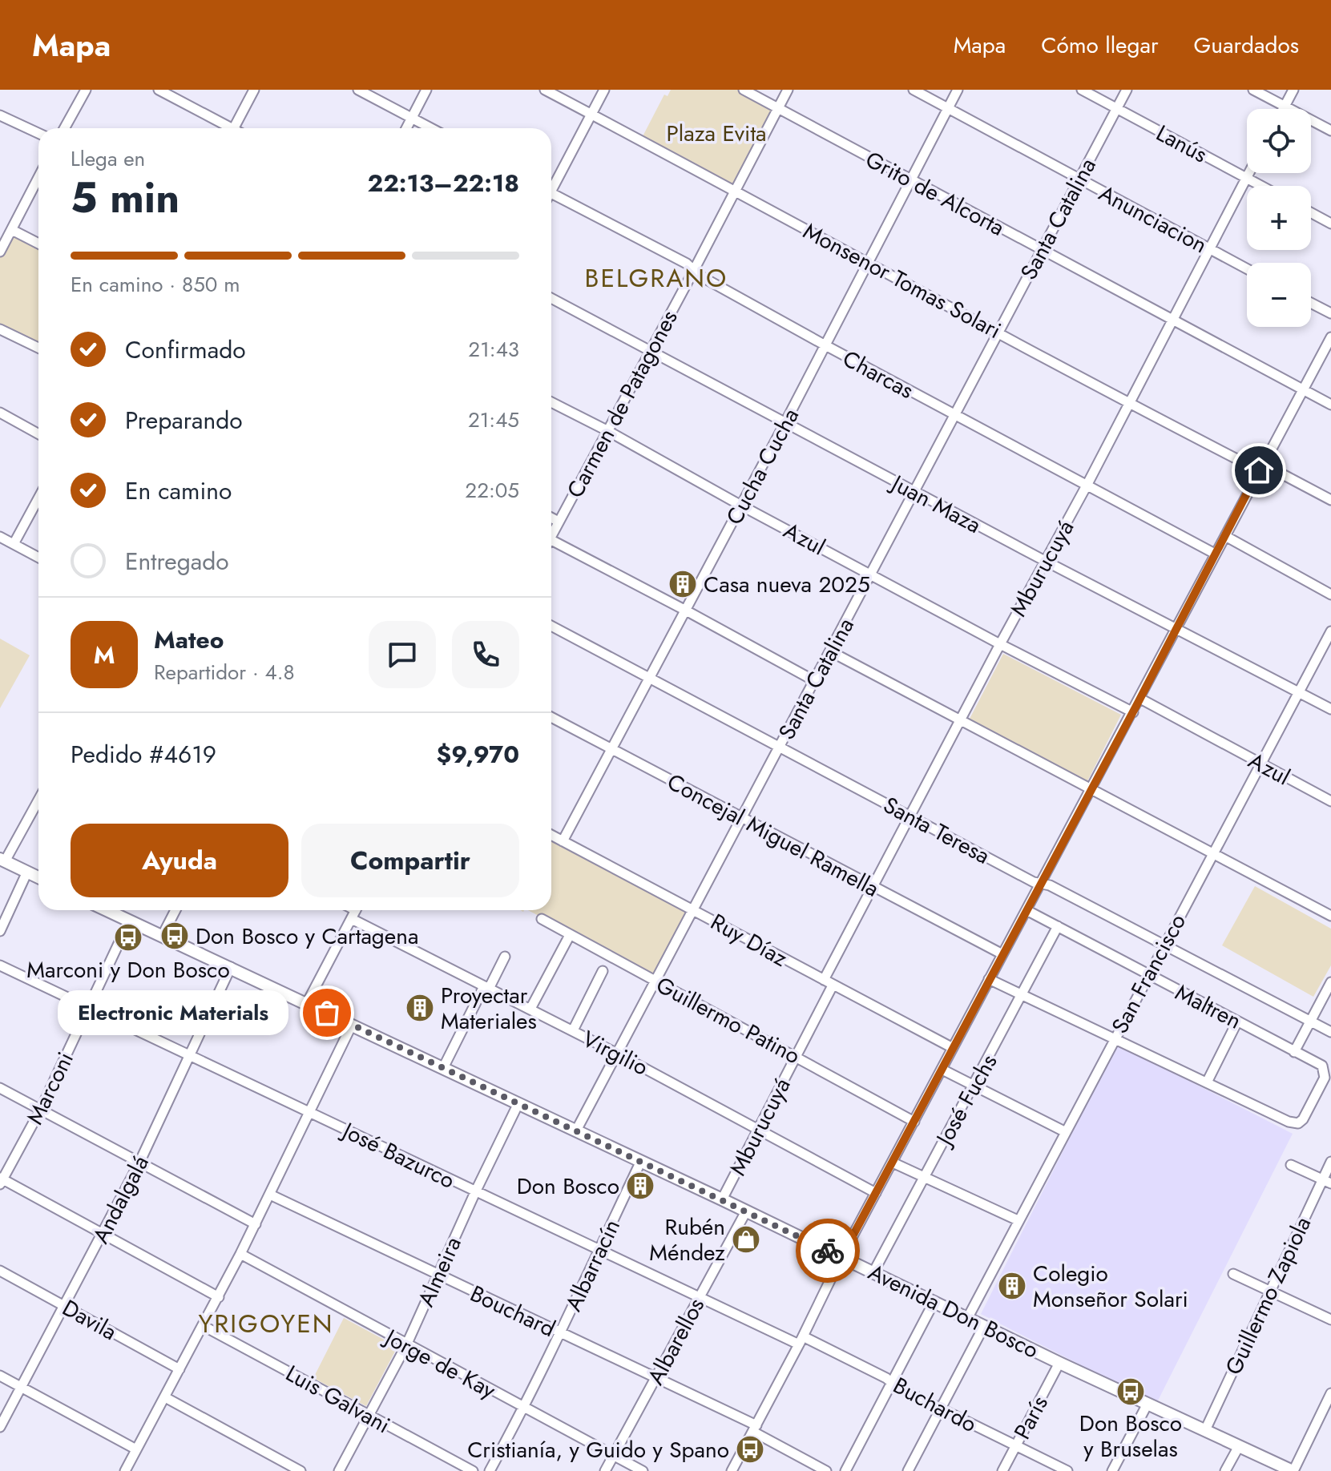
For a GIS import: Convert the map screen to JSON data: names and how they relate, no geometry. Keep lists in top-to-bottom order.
{
  "streets": {
    "main road": ["Avenida Don Bosco"],
    "street": [
      "Lanús",
      "Grito de Alcorta",
      "Santa Catalina",
      "Anunciacion",
      "Monsenor Tomas Solari",
      "Charcas",
      "Carmen de Patagones",
      "Cucha Cucha",
      "Juan Maza",
      "Azul",
      "Mburucuyá",
      "Santa Teresa",
      "Concejal Miguel Ramella",
      "Ruy Díaz",
      "San Francisco",
      "Maltren",
      "Guillermo Patino",
      "Virgilio",
      "Marconi",
      "José Fuchs",
      "José Bazurco",
      "Andalgalá",
      "Albarracín",
      "Almeira",
      "Guillermo Zapiola",
      "Bouchard",
      "Davila",
      "Albarellos",
      "Jorge de Kay",
      "Luis Galvani",
      "Buchardo",
      "París"
    ]
  },
  "crossings": [
    ["Lanús", "Santa Catalina"],
    ["Lanús", "Mburucuyá"],
    ["Grito de Alcorta", "Santa Catalina"],
    ["Grito de Alcorta", "Carmen de Patagones"],
    ["Grito de Alcorta", "Cucha Cucha"],
    ["Grito de Alcorta", "Mburucuyá"],
    ["Santa Catalina", "Anunciacion"],
    ["Santa Catalina", "Monsenor Tomas Solari"],
    ["Santa Catalina", "Charcas"],
    ["Santa Catalina", "Juan Maza"],
    ["Santa Catalina", "Azul"],
    ["Santa Catalina", "Santa Teresa"],
    ["Santa Catalina", "Concejal Miguel Ramella"],
    ["Santa Catalina", "Ruy Díaz"],
    ["Santa Catalina", "Guillermo Patino"],
    ["Santa Catalina", "Virgilio"],
    ["Santa Catalina", "Avenida Don Bosco"],
    ["Anunciacion", "Cucha Cucha"],
    ["Anunciacion", "Mburucuyá"],
    ["Monsenor Tomas Solari", "Carmen de Patagones"],
    ["Monsenor Tomas Solari", "Cucha Cucha"],
    ["Monsenor Tomas Solari", "Mburucuyá"],
    ["Charcas", "Carmen de Patagones"],
    ["Charcas", "Cucha Cucha"],
    ["Charcas", "Mburucuyá"],
    ["Carmen de Patagones", "Juan Maza"],
    ["Carmen de Patagones", "Azul"],
    ["Cucha Cucha", "Juan Maza"],
    ["Cucha Cucha", "Azul"],
    ["Cucha Cucha", "Santa Teresa"],
    ["Cucha Cucha", "Concejal Miguel Ramella"],
    ["Cucha Cucha", "Ruy Díaz"],
    ["Juan Maza", "Mburucuyá"],
    ["Juan Maza", "San Francisco"],
    ["Azul", "Mburucuyá"],
    ["Azul", "San Francisco"],
    ["Mburucuyá", "Santa Teresa"],
    ["Mburucuyá", "Concejal Miguel Ramella"],
    ["Mburucuyá", "Ruy Díaz"],
    ["Mburucuyá", "Guillermo Patino"],
    ["Mburucuyá", "Virgilio"],
    ["Mburucuyá", "Avenida Don Bosco"],
    ["Santa Teresa", "San Francisco"],
    ["San Francisco", "Maltren"],
    ["San Francisco", "Avenida Don Bosco"],
    ["Maltren", "José Fuchs"],
    ["Marconi", "José Bazurco"],
    ["Marconi", "Avenida Don Bosco"],
    ["José Fuchs", "Avenida Don Bosco"],
    ["José Bazurco", "Andalgalá"],
    ["José Bazurco", "Albarracín"],
    ["José Bazurco", "Almeira"],
    ["José Bazurco", "Albarellos"],
    ["José Bazurco", "Buchardo"],
    ["Andalgalá", "Avenida Don Bosco"],
    ["Andalgalá", "Davila"],
    ["Albarracín", "Bouchard"],
    ["Albarracín", "Avenida Don Bosco"],
    ["Albarracín", "Jorge de Kay"],
    ["Almeira", "Bouchard"],
    ["Almeira", "Avenida Don Bosco"],
    ["Almeira", "Jorge de Kay"],
    ["Almeira", "Luis Galvani"],
    ["Guillermo Zapiola", "Avenida Don Bosco"],
    ["Bouchard", "Albarellos"],
    ["Avenida Don Bosco", "Albarellos"],
    ["Avenida Don Bosco", "París"],
    ["Albarellos", "Jorge de Kay"],
    ["Buchardo", "París"]
  ],
  "districts": ["BELGRANO", "YRIGOYEN"],
  "parks": ["Plaza Evita"],
  "places": {
    "building": [
      "Casa nueva 2025",
      "Proyectar Materiales",
      "Don Bosco",
      "Colegio Monseñor Solari"
    ],
    "bus stop": [
      "Don Bosco y Cartagena",
      "Marconi y Don Bosco",
      "Don Bosco y Bruselas",
      "Cristianía, y Guido y Spano"
    ],
    "other": ["Electronic Materials"],
    "shop": ["Rubén Méndez"]
  },
  "page": {
    "header": "Mapa",
    "nav": ["Mapa", "Cómo llegar", "Guardados"],
    "map_buttons": ["+", "−"],
    "heading": ["5 min", "Llega en", "22:13–22:18"],
    "panel": [
      "Mateo",
      "Repartidor · 4.8",
      "Pedido #4619",
      "$9,970"
    ],
    "bar": "En camino · 850 m",
    "list": [
      ["Confirmado", "21:43"],
      ["Preparando", "21:45"],
      ["En camino", "22:05"],
      "Entregado"
    ],
    "round": "M",
    "buttons": ["Ayuda", "Compartir"],
    "bubble": "Electronic Materials"
  }
}
